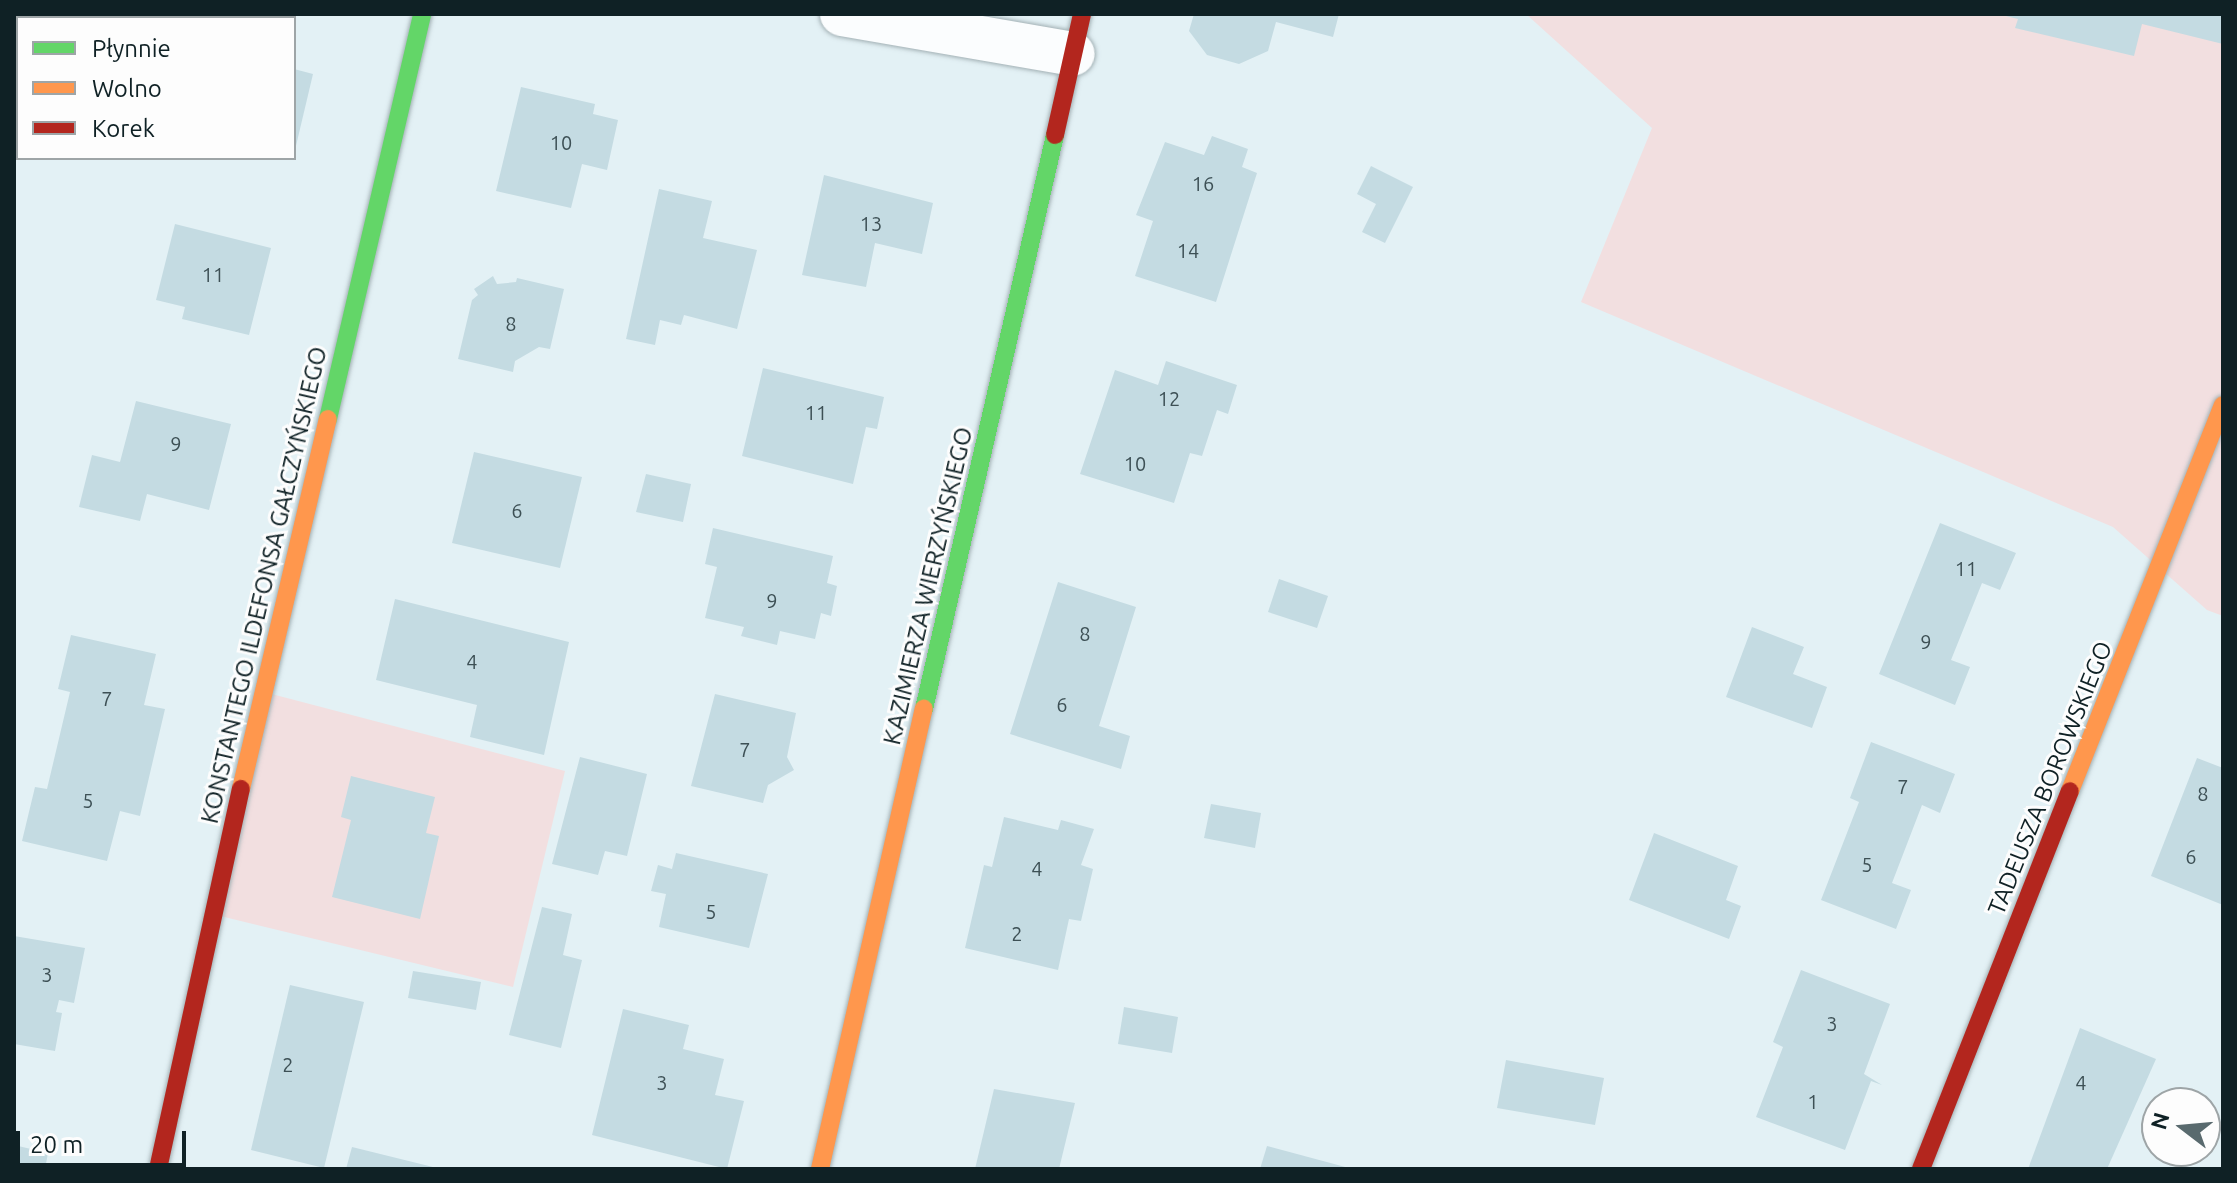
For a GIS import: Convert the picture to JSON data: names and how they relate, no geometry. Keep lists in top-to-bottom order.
{
  "streets": {
    "street": ["KONSTANTEGO ILDEFONSA GAŁCZYŃSKIEGO", "KAZIMIERZA WIERZYŃSKIEGO", "TADEUSZA BOROWSKIEGO"]
  },
  "house_numbers": [
    "10",
    "16",
    "13",
    "14",
    "11",
    "8",
    "12",
    "11",
    "9",
    "10",
    "6",
    "11",
    "9",
    "8",
    "9",
    "4",
    "7",
    "6",
    "7",
    "7",
    "8",
    "5",
    "6",
    "5",
    "4",
    "5",
    "2",
    "3",
    "3",
    "2",
    "3",
    "4",
    "1"
  ],
  "legend": ["Płynnie", "Wolno", "Korek"],
  "scale_bar": "20 m",
  "north": "left"
}
